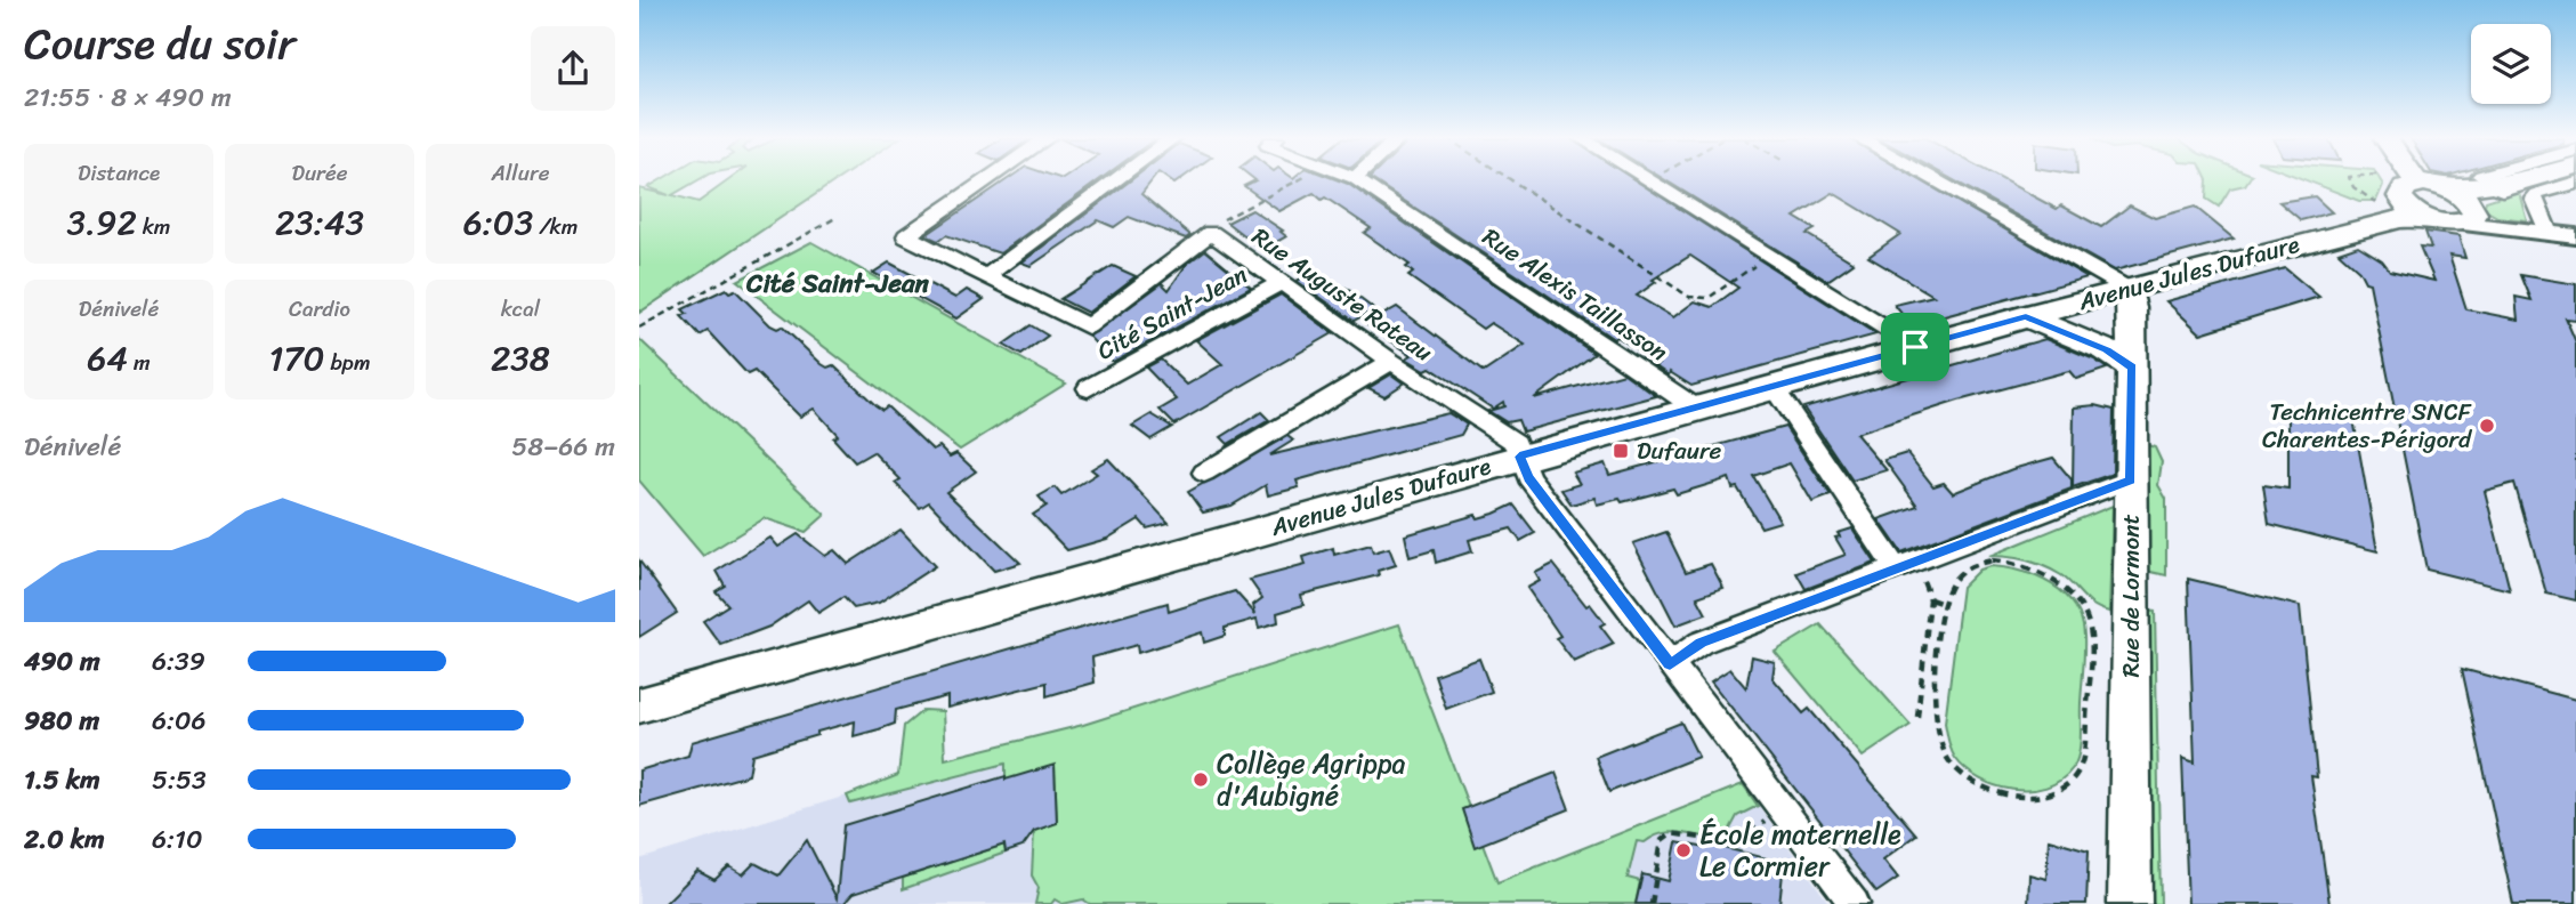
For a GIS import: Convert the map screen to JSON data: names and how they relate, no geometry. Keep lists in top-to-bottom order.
{
  "streets": {
    "main road": ["Avenue Jules Dufaure", "Rue de Lormont"],
    "street": ["Rue Auguste Rateau", "Rue Alexis Taillasson", "Cité Saint-Jean"]
  },
  "crossings": [
    ["Avenue Jules Dufaure", "Rue Auguste Rateau"],
    ["Avenue Jules Dufaure", "Rue Alexis Taillasson"],
    ["Avenue Jules Dufaure", "Rue de Lormont"],
    ["Rue Auguste Rateau", "Cité Saint-Jean"]
  ],
  "districts": ["Cité Saint-Jean"],
  "places": {
    "other": ["Technicentre SNCF Charentes-Périgord", "Collège Agrippa d'Aubigné", "École maternelle Le Cormier"],
    "transit": ["Dufaure"]
  },
  "page": {
    "heading": ["Course du soir", "21:55 · 8 × 490 m"],
    "stats": [
      ["Distance", "3.92 km"],
      ["Durée", "23:43"],
      ["Allure", "6:03 /km"],
      ["Dénivelé", "64 m"],
      ["Cardio", "170 bpm"],
      ["kcal", "238"]
    ],
    "chart": ["Dénivelé", "58–66 m"],
    "list": [
      {
        "name": "490 m",
        "note": "6:39"
      },
      {
        "name": "980 m",
        "note": "6:06"
      },
      {
        "name": "1.5 km",
        "note": "5:53"
      },
      {
        "name": "2.0 km",
        "note": "6:10"
      }
    ]
  }
}
